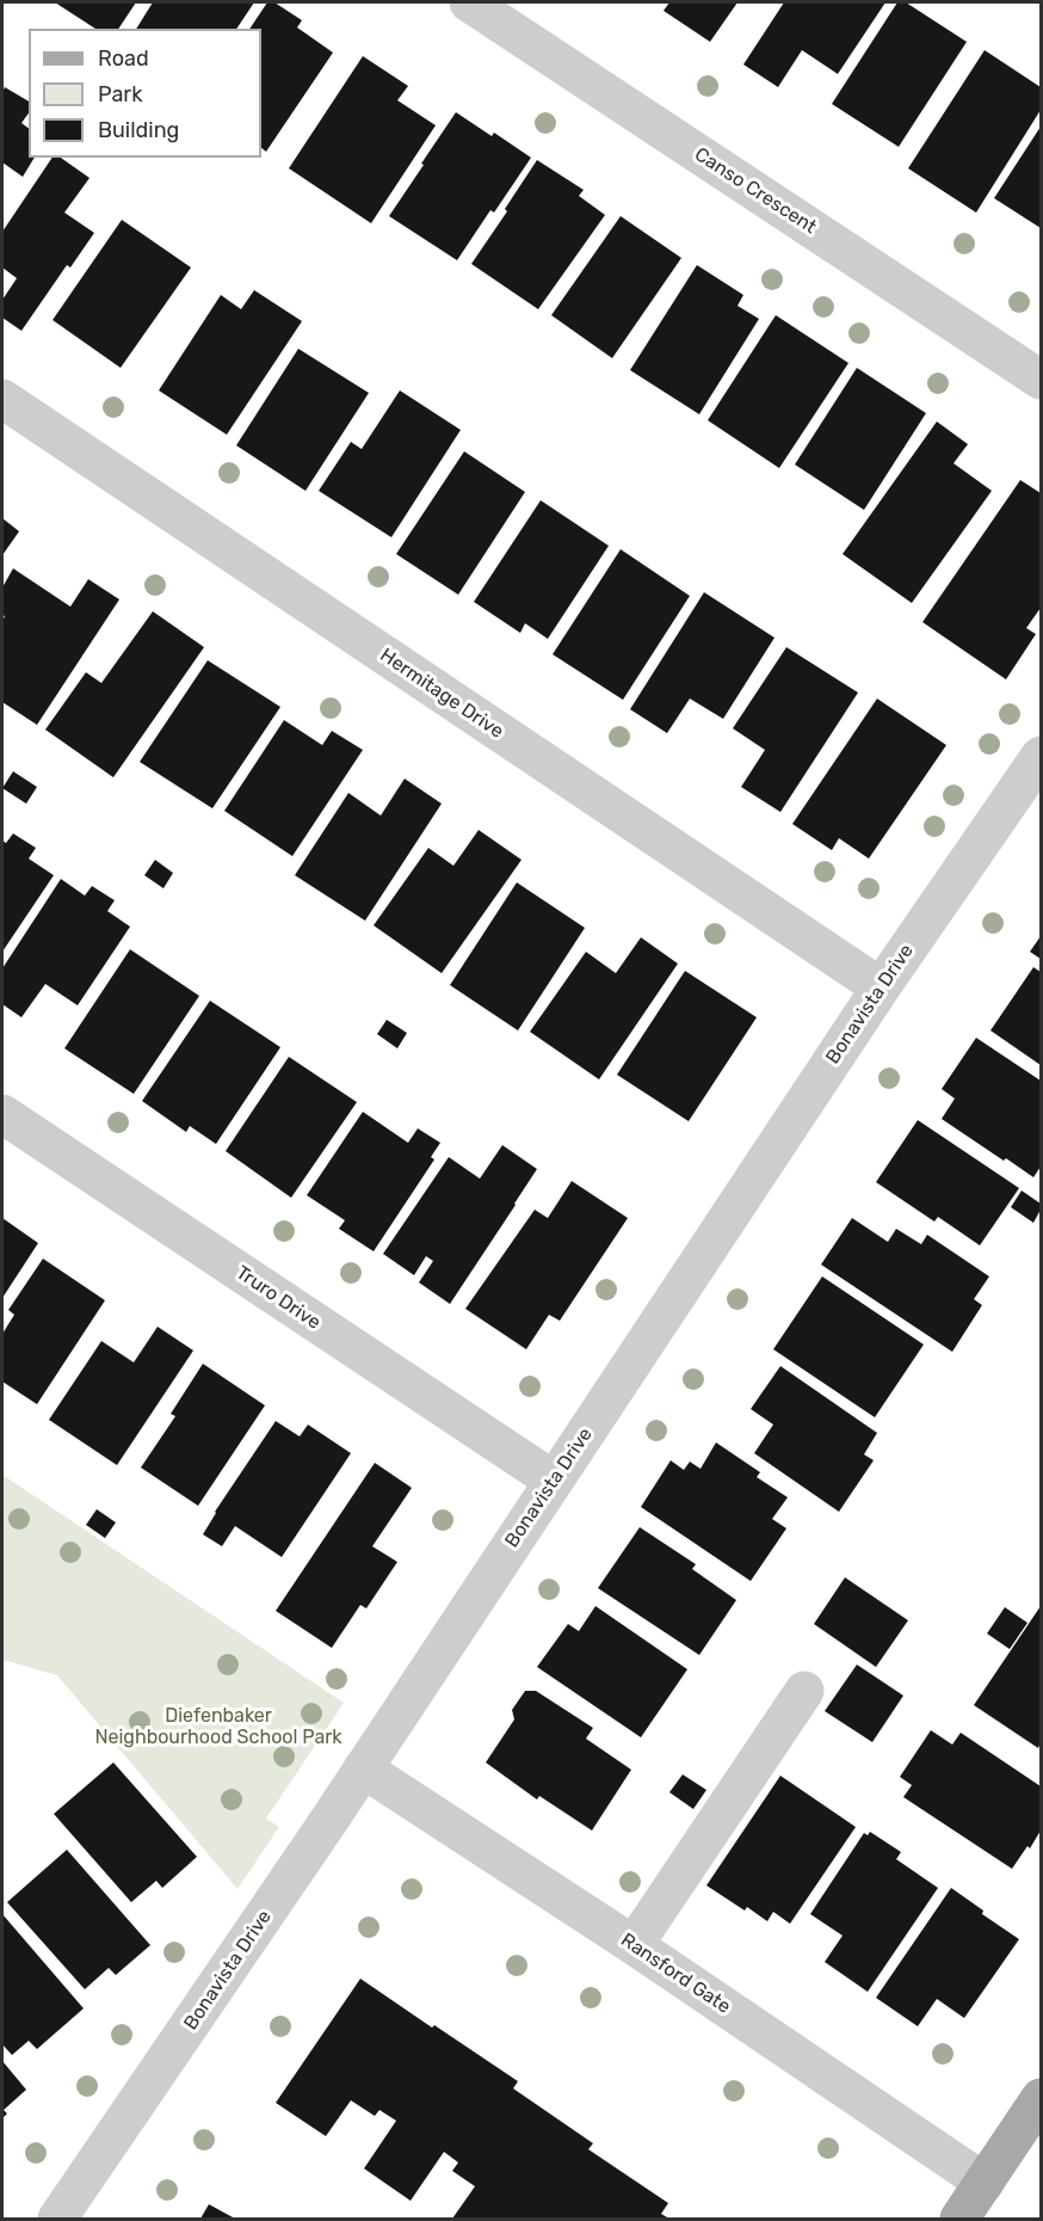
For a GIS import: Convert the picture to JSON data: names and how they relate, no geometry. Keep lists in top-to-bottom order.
{
  "streets": {
    "street": [
      "Canso Crescent",
      "Hermitage Drive",
      "Bonavista Drive",
      "Truro Drive",
      "Ransford Gate"
    ]
  },
  "crossings": [
    ["Hermitage Drive", "Bonavista Drive"],
    ["Bonavista Drive", "Truro Drive"],
    ["Bonavista Drive", "Ransford Gate"]
  ],
  "parks": ["Diefenbaker Neighbourhood School Park"],
  "legend": ["Road", "Park", "Building"]
}
